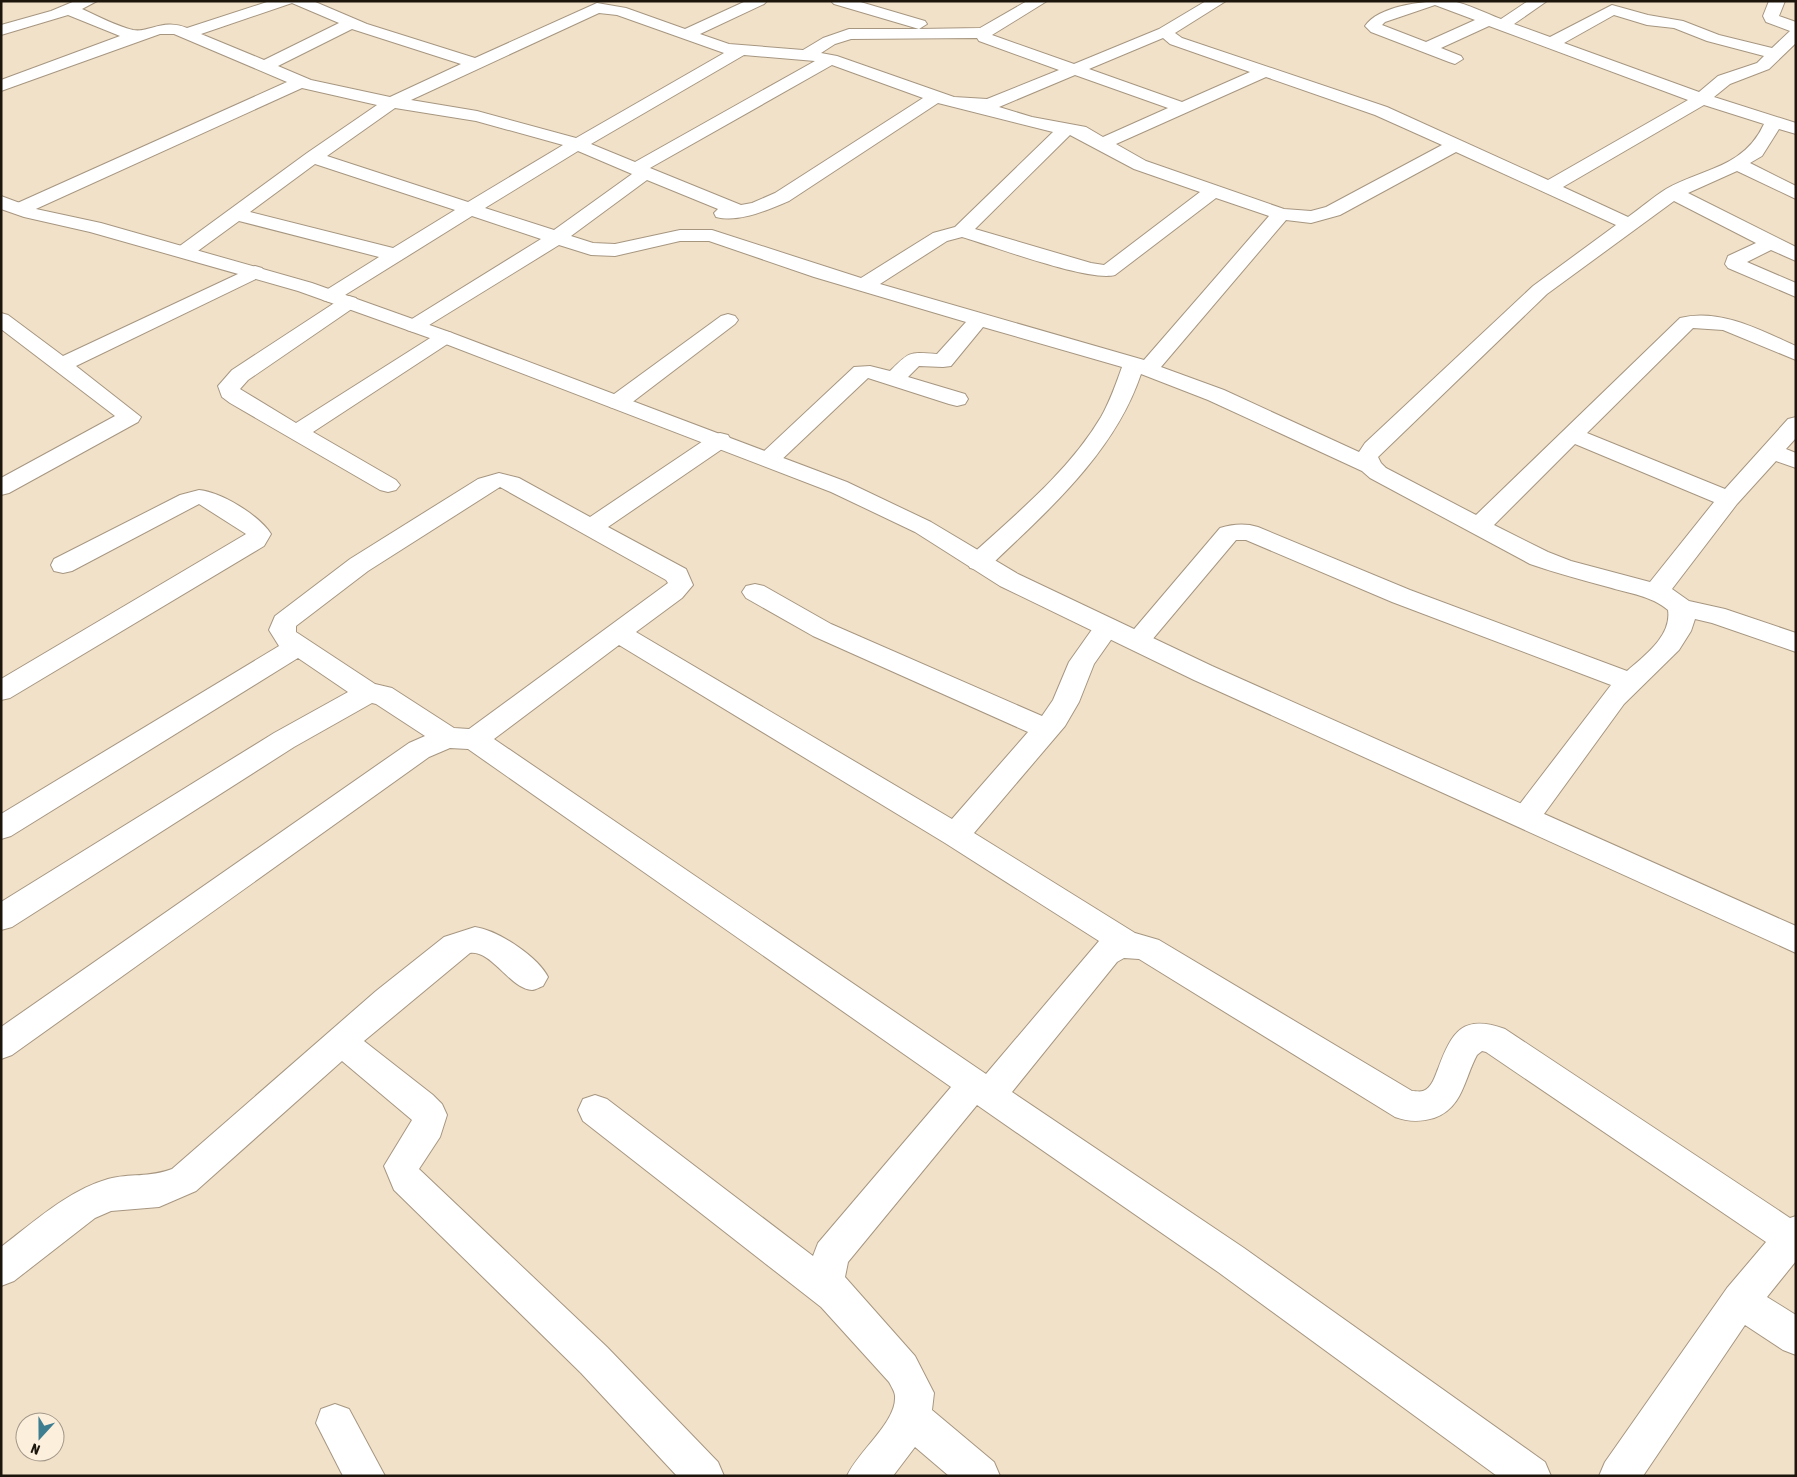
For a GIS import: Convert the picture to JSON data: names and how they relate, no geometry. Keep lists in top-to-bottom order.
{
  "north": "bottom"
}
